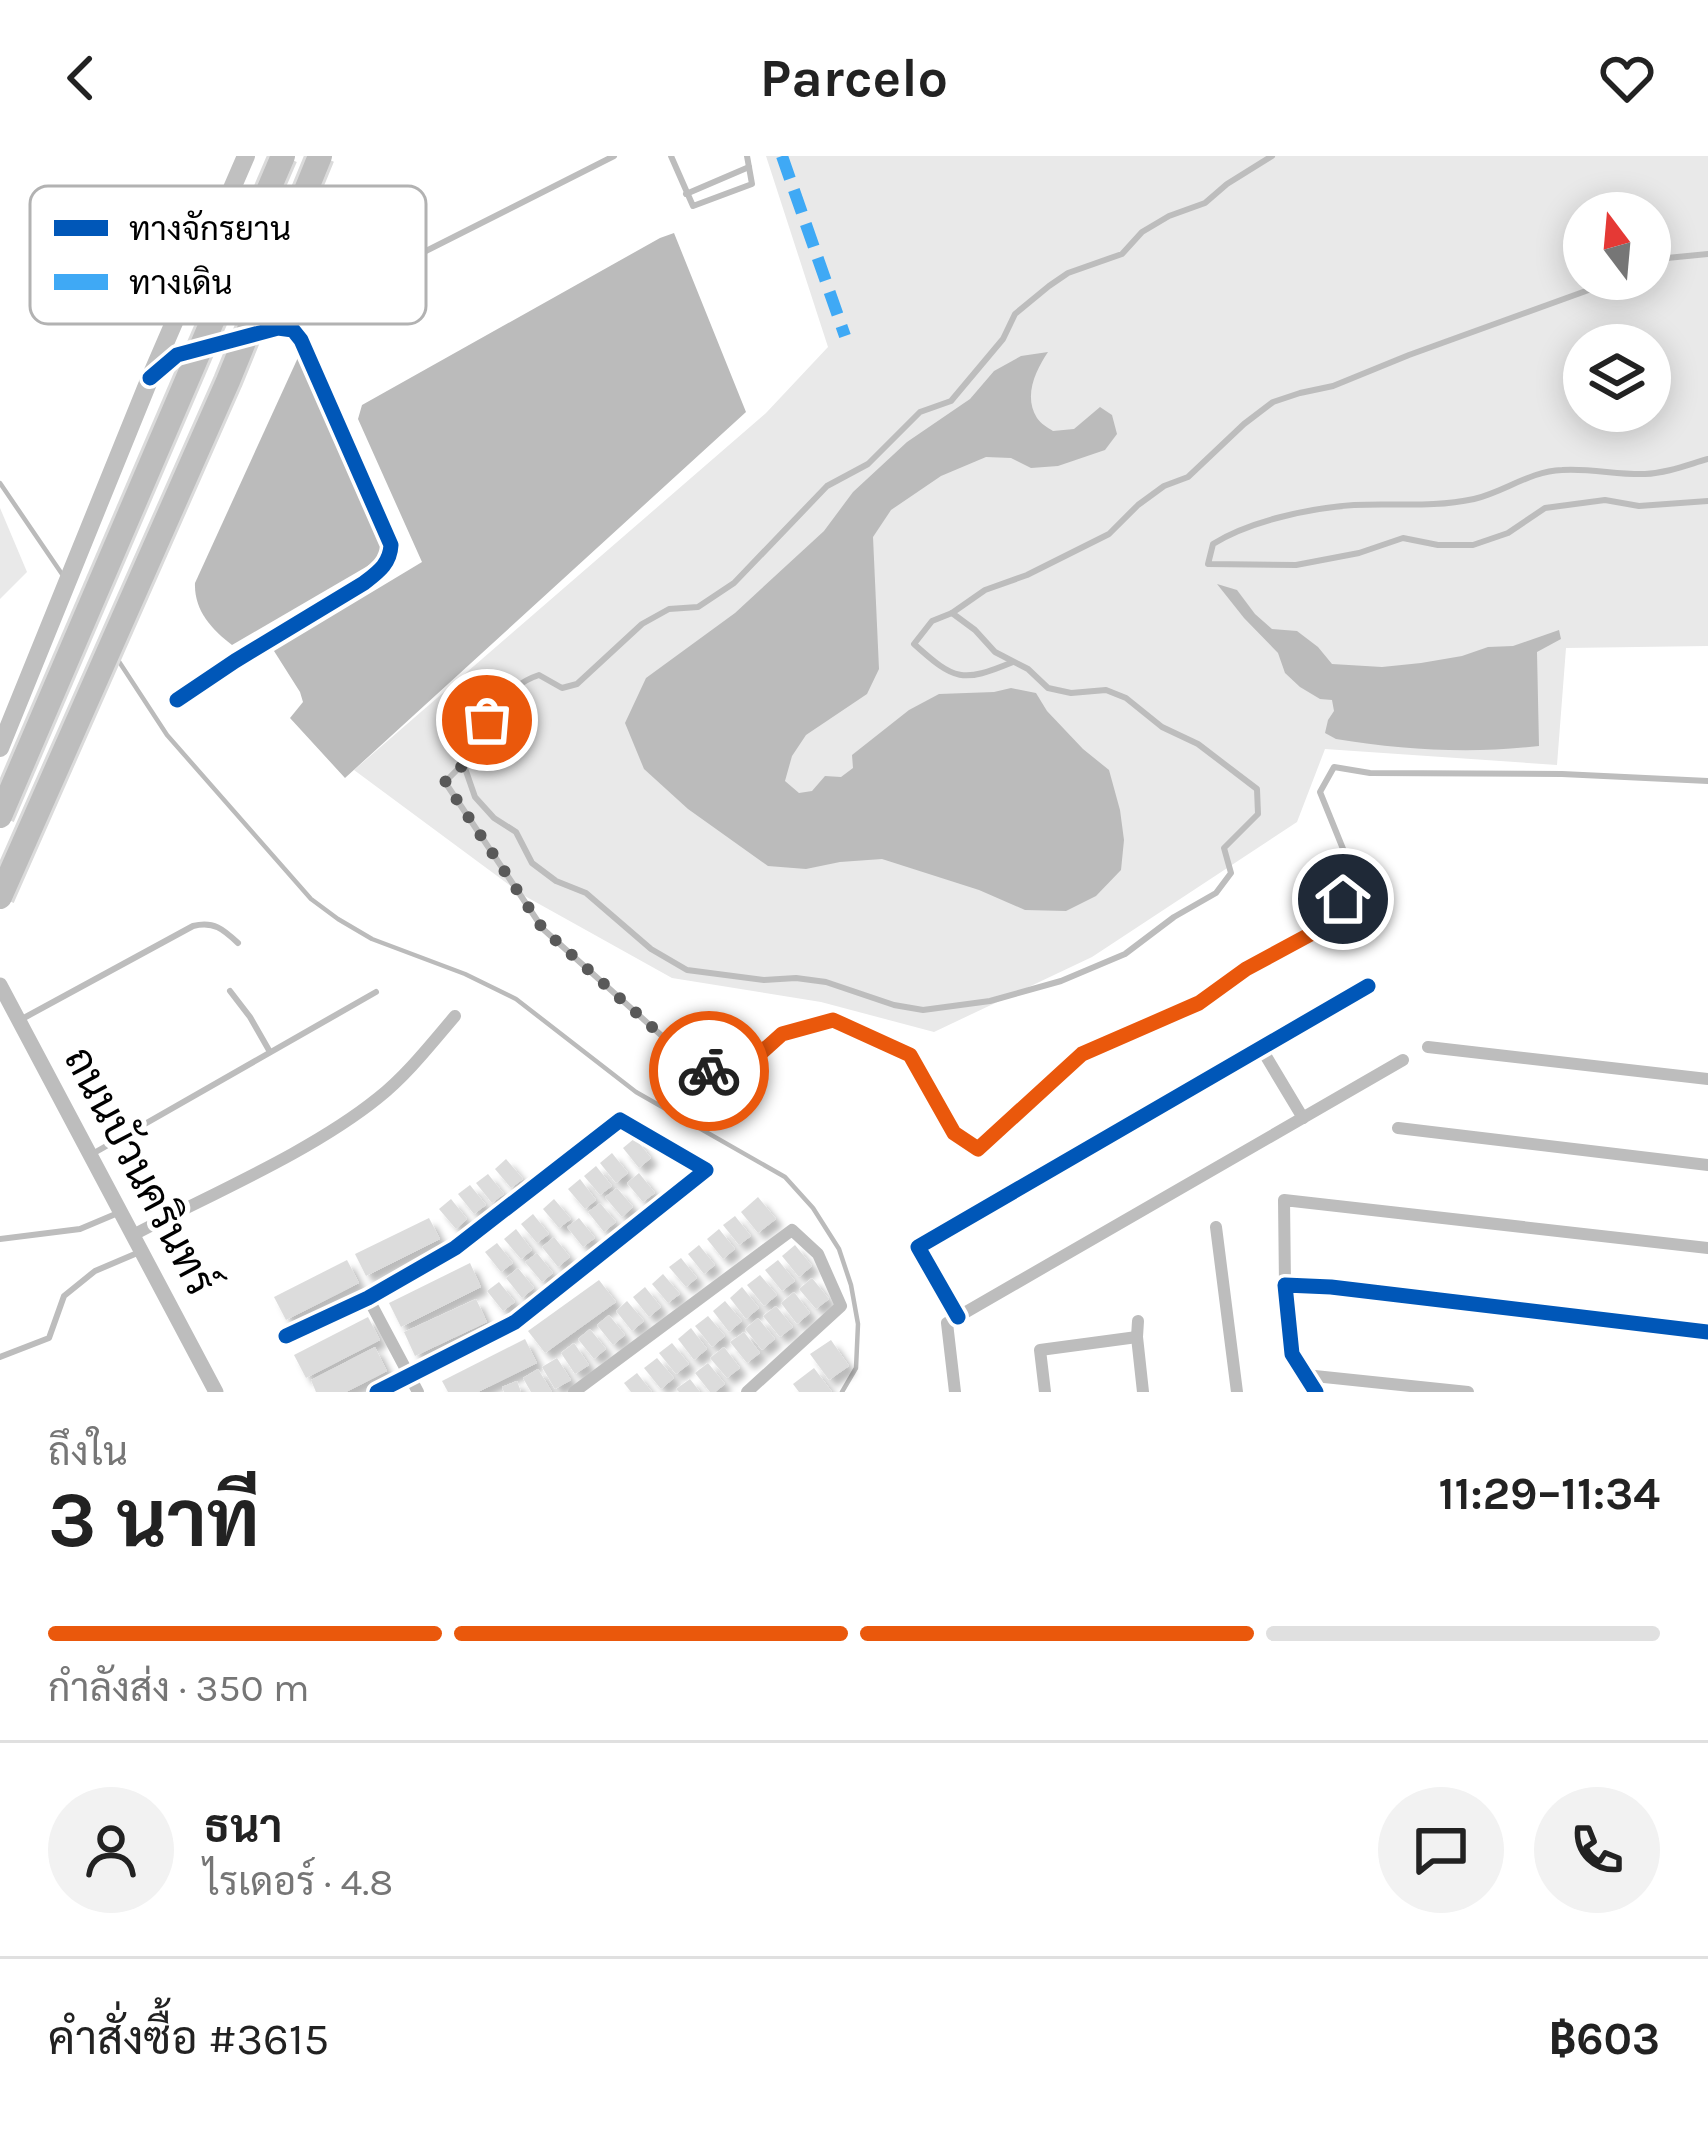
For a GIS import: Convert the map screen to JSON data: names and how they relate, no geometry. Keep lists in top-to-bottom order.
{
  "streets": {
    "street": ["ถนนบัวนครินทร์"]
  },
  "legend": ["ทางจักรยาน", "ทางเดิน"],
  "north": "top",
  "page": {
    "header": "Parcelo",
    "heading": ["3 นาที", "ถึงใน", "11:29–11:34"],
    "panel": [
      "ธนา",
      "ไรเดอร์ · 4.8",
      "คำสั่งซื้อ #3615",
      "฿603"
    ],
    "bar": "กำลังส่ง · 350 m"
  }
}
